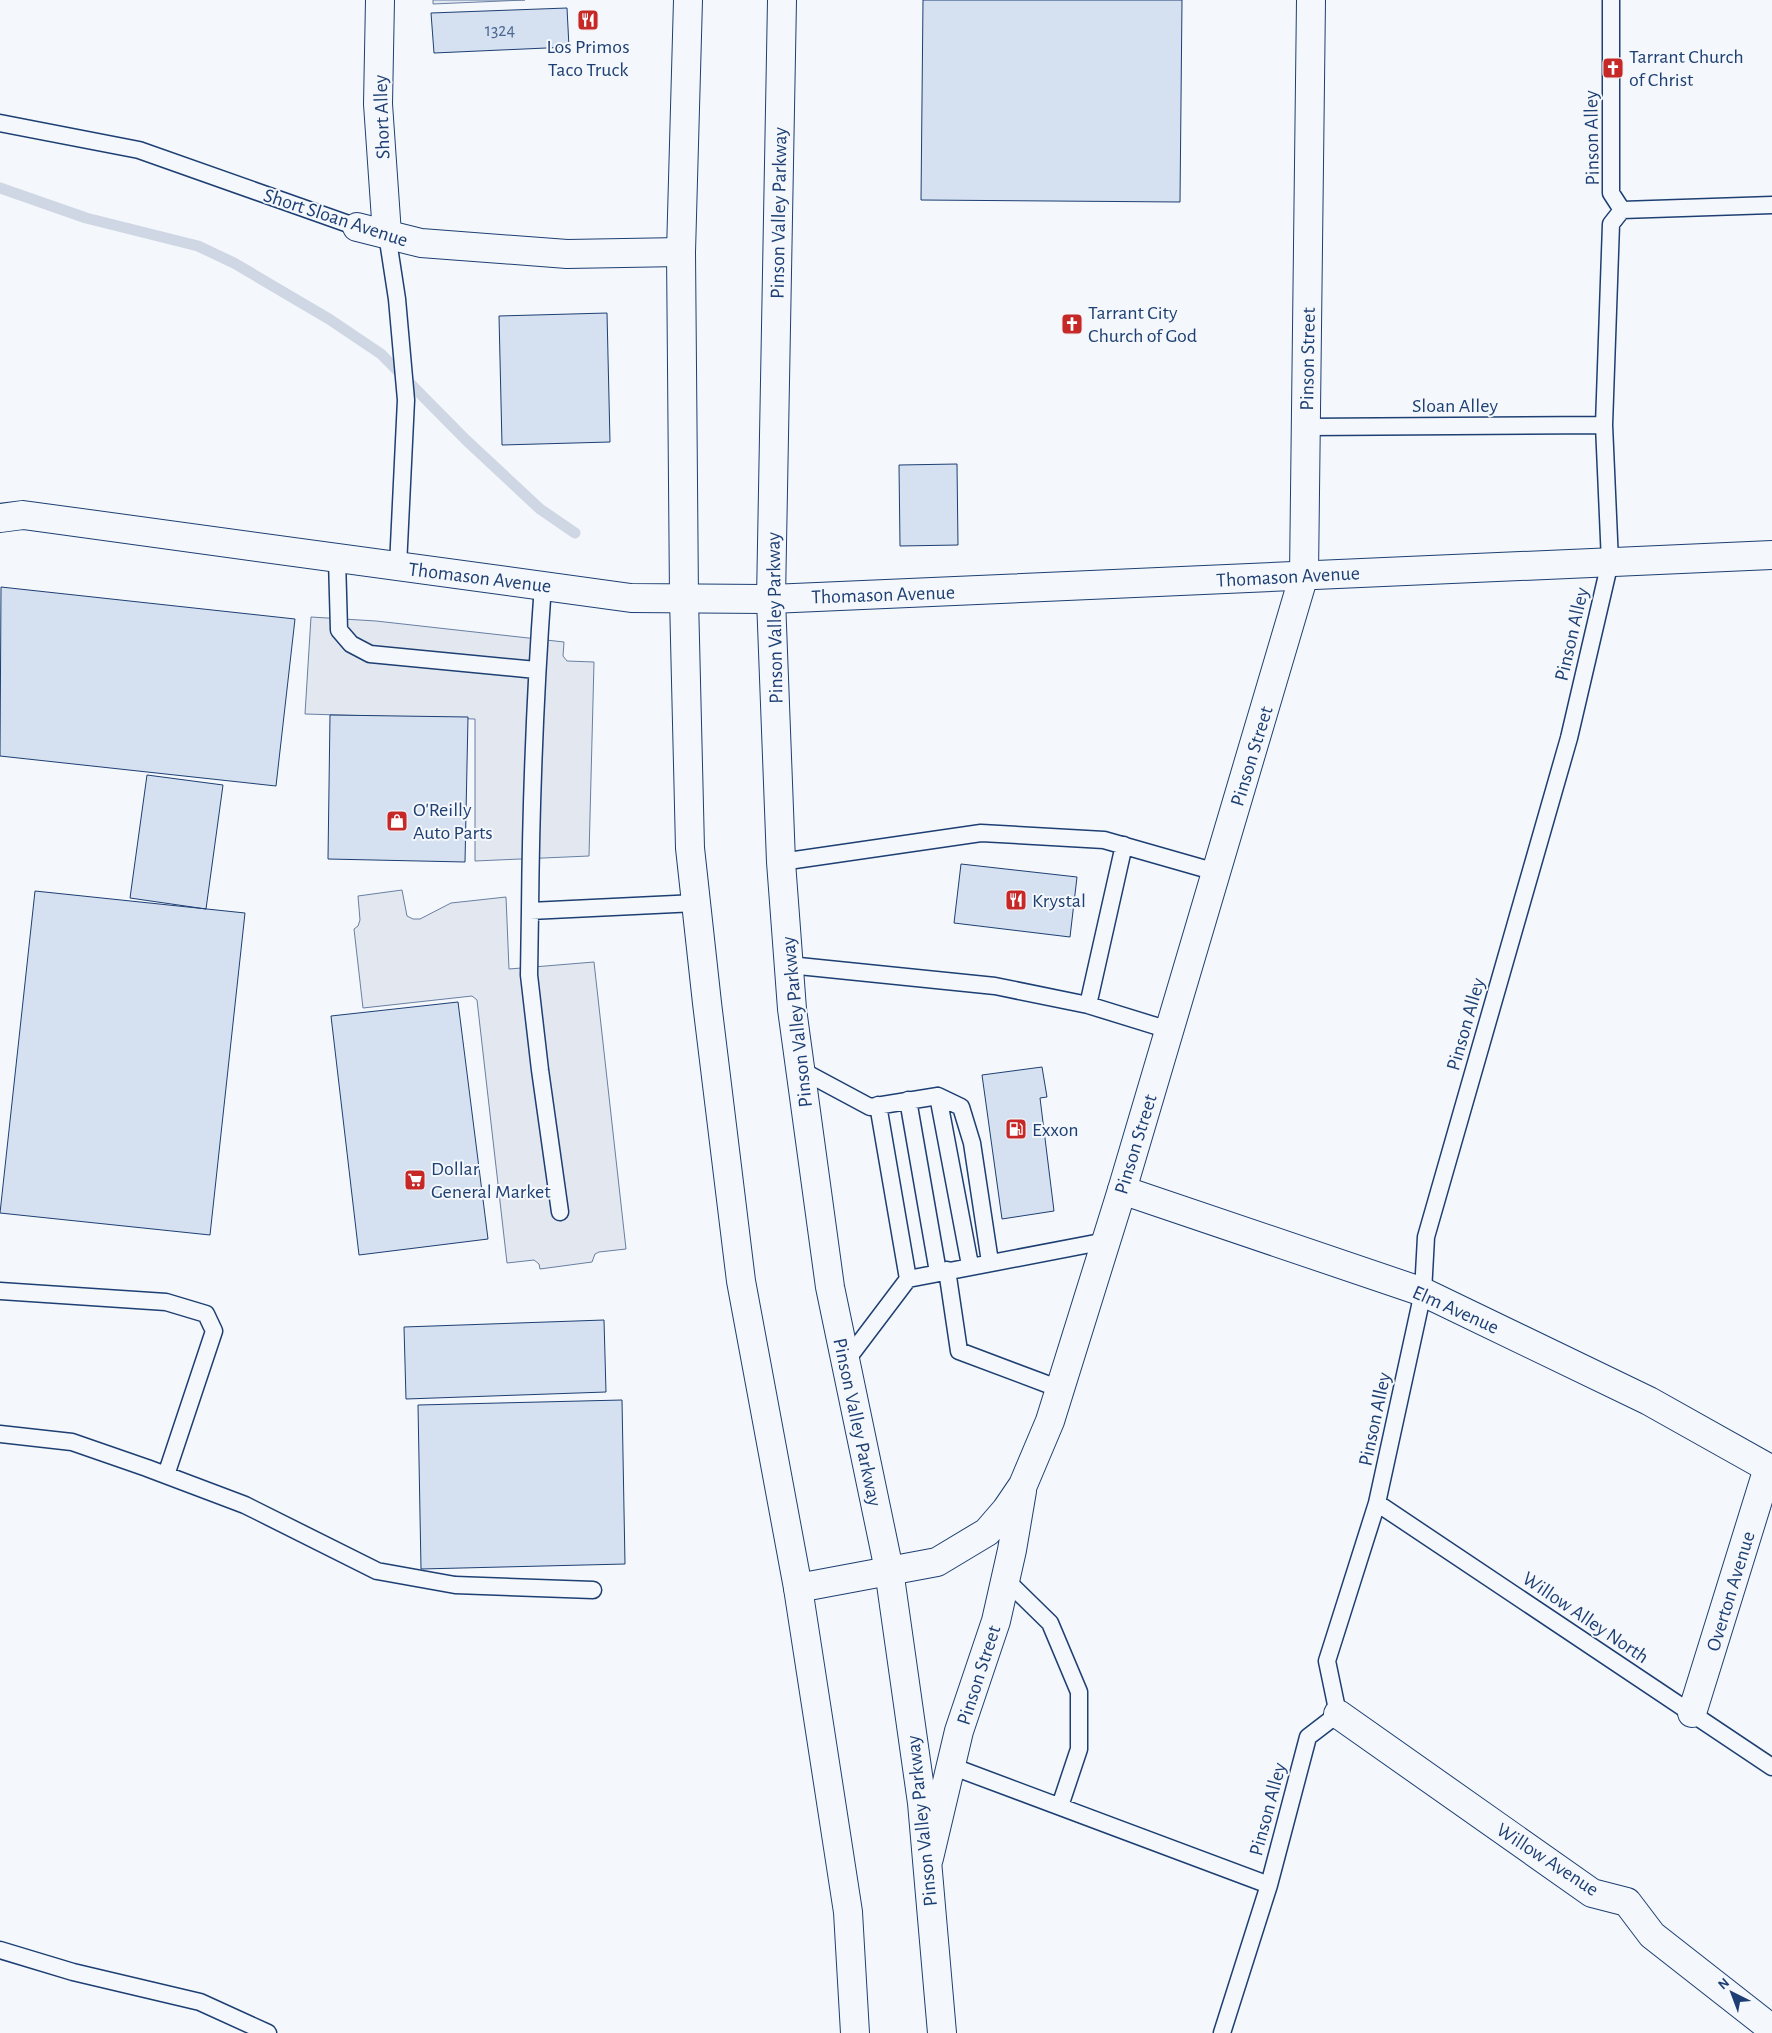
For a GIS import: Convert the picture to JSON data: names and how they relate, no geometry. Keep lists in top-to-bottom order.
{
  "streets": {
    "street": [
      "Short Alley",
      "Pinson Valley Parkway",
      "Short Sloan Avenue",
      "Pinson Street",
      "Thomason Avenue",
      "Elm Avenue",
      "Overton Avenue",
      "Willow Avenue"
    ],
    "lane": ["Pinson Alley", "Sloan Alley", "Willow Alley North"]
  },
  "crossings": [
    ["Short Alley", "Short Sloan Avenue"],
    ["Pinson Alley", "Sloan Alley"],
    ["Pinson Alley", "Thomason Avenue"],
    ["Pinson Alley", "Elm Avenue"],
    ["Pinson Alley", "Willow Alley North"],
    ["Pinson Alley", "Willow Avenue"],
    ["Pinson Valley Parkway", "Pinson Street"],
    ["Pinson Valley Parkway", "Thomason Avenue"],
    ["Pinson Street", "Sloan Alley"],
    ["Pinson Street", "Thomason Avenue"],
    ["Pinson Street", "Elm Avenue"],
    ["Elm Avenue", "Overton Avenue"],
    ["Overton Avenue", "Willow Alley North"]
  ],
  "places": {
    "restaurant": ["Los Primos Taco Truck", "Krystal"],
    "church": ["Tarrant Church of Christ", "Tarrant City Church of God"],
    "shop": ["O'Reilly Auto Parts"],
    "fuel station": ["Exxon"],
    "supermarket": ["Dollar General Market"]
  },
  "house_numbers": ["1324"],
  "north": "top left"
}
